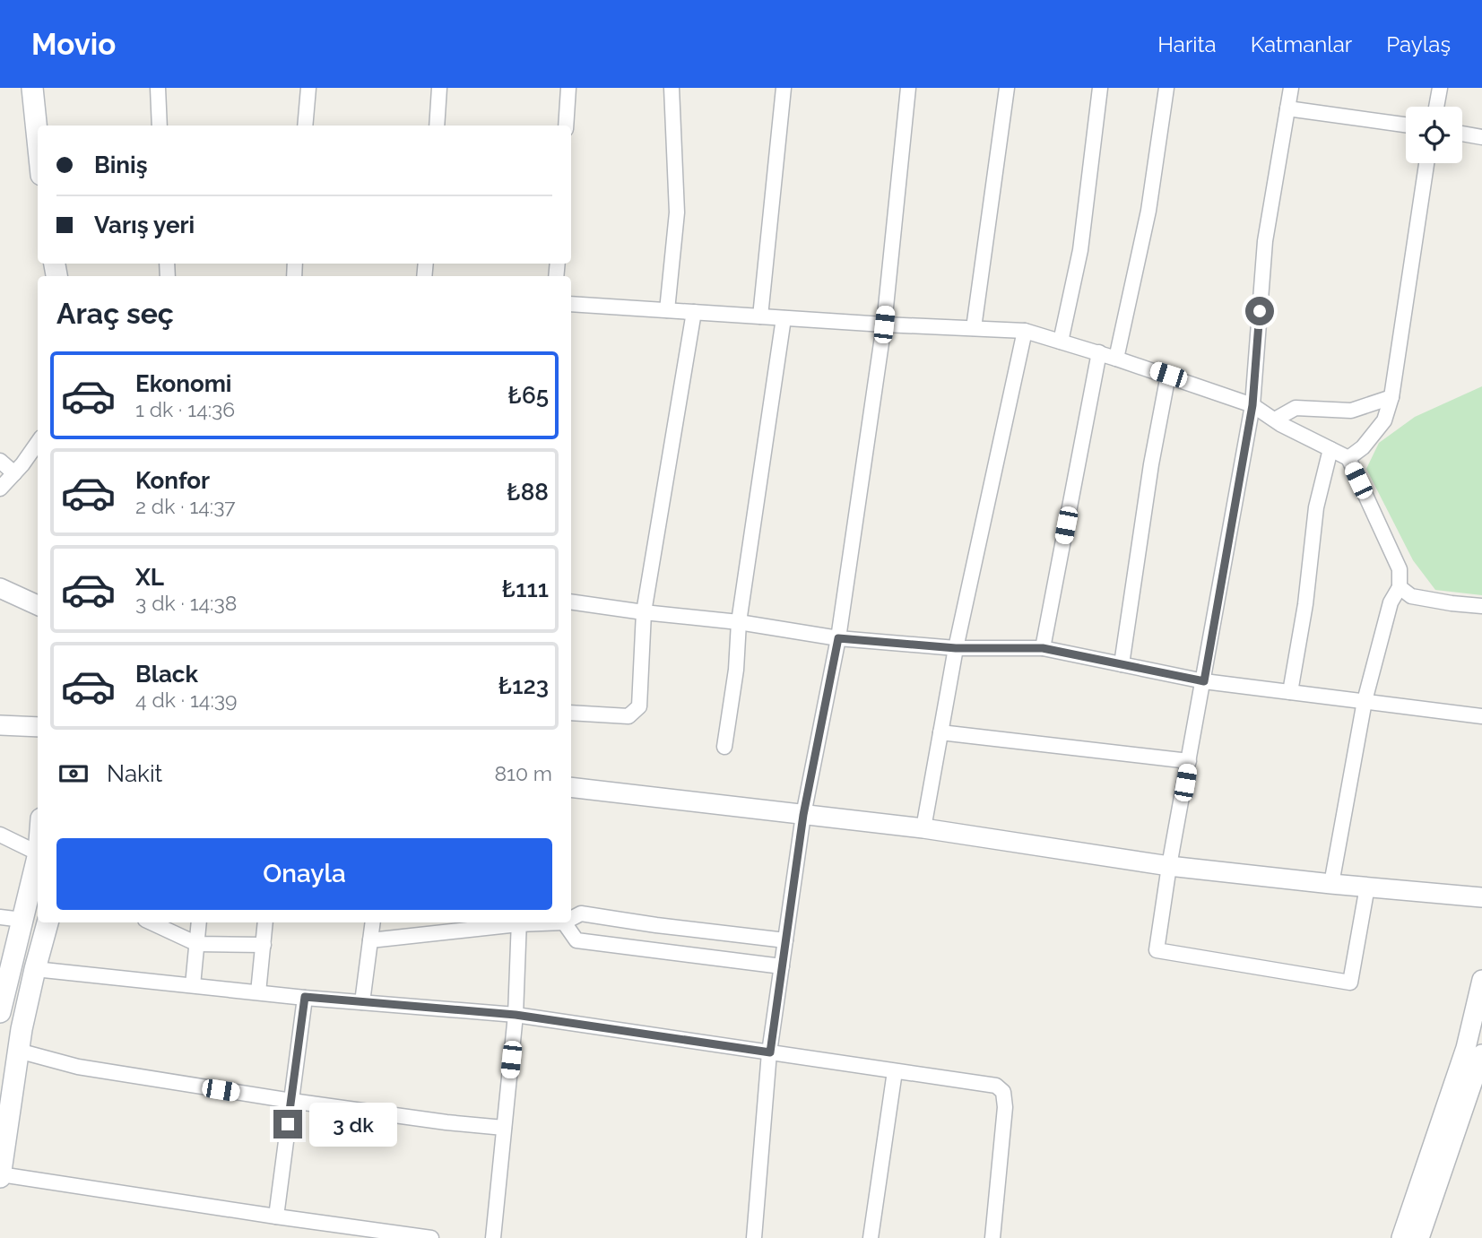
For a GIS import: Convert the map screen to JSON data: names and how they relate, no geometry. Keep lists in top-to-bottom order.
{
  "page": {
    "header": "Movio",
    "nav": ["Harita", "Katmanlar", "Paylaş"],
    "banner": ["Biniş", "Varış yeri"],
    "heading": "Araç seç",
    "list": [
      {
        "name": "Ekonomi",
        "note": "1 dk · 14:36",
        "value": "₺65"
      },
      {
        "name": "Konfor",
        "note": "2 dk · 14:37",
        "value": "₺88"
      },
      {
        "name": "XL",
        "note": "3 dk · 14:38",
        "value": "₺111"
      },
      {
        "name": "Black",
        "note": "4 dk · 14:39",
        "value": "₺123"
      }
    ],
    "pay": ["Nakit", "810 m"],
    "buttons": "Onayla",
    "bubble": "3 dk"
  }
}
